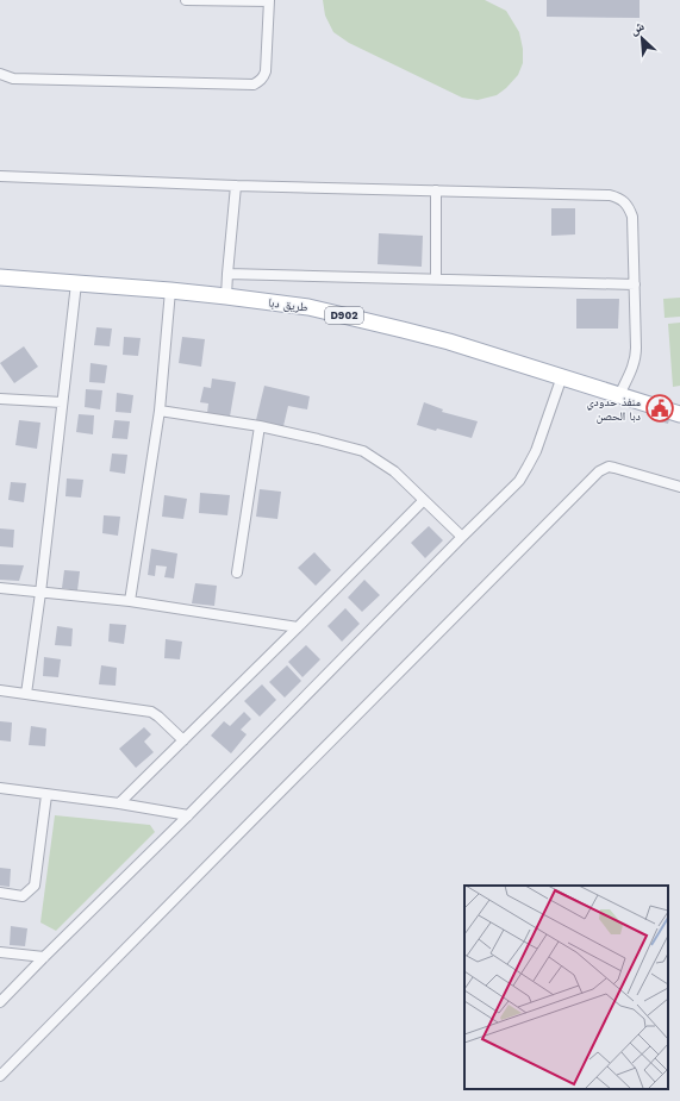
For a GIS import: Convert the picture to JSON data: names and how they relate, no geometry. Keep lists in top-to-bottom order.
{
  "streets": {
    "main road": ["طريق دبا", "D902"]
  },
  "places": {
    "public building": ["منفذ حدودي دبا الحصن"]
  },
  "north": "top left"
}
